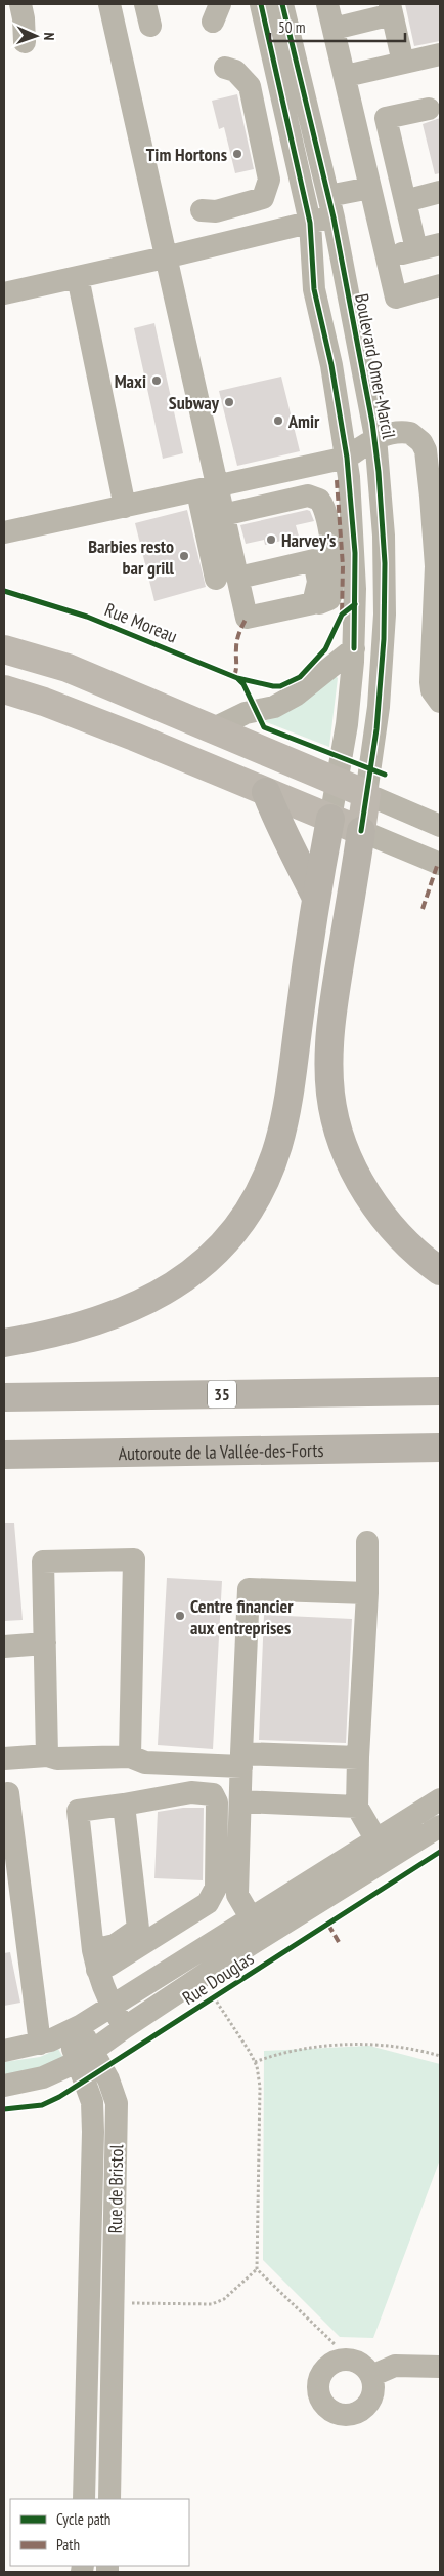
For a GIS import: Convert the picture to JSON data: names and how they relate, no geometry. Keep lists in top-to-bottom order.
{
  "streets": {
    "highway": ["35", "Autoroute de la Vallée-des-Forts"],
    "main road": ["Boulevard Omer-Marcil"],
    "street": ["Rue Douglas", "Rue de Bristol"],
    "cycle path": ["Rue Moreau"]
  },
  "crossings": [
    ["Rue Douglas", "Rue de Bristol"]
  ],
  "places": [
    "Tim Hortons",
    "Maxi",
    "Subway",
    "Amir",
    "Harvey's",
    "Barbies resto bar grill",
    "Centre financier aux entreprises"
  ],
  "legend": ["Cycle path", "Path"],
  "scale_bar": "50 m",
  "north": "right"
}
